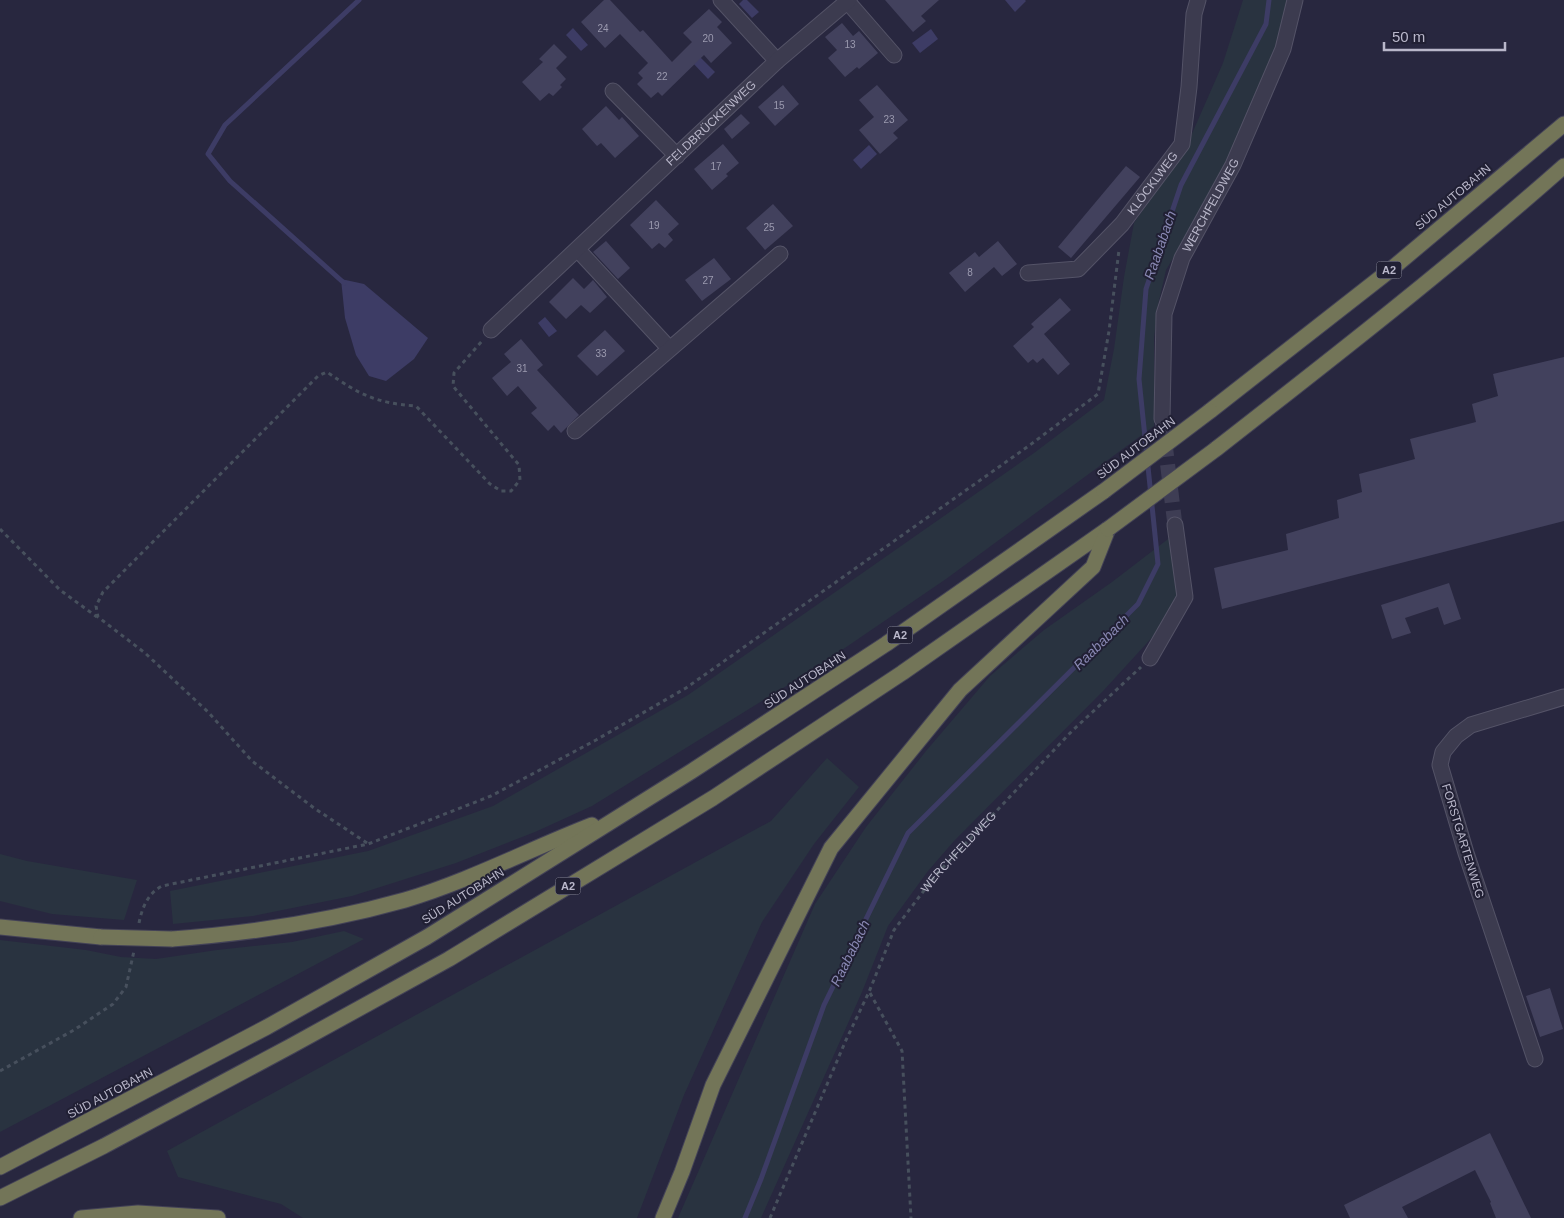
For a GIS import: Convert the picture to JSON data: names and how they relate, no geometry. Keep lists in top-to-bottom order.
{
  "streets": {
    "highway": ["SÜD AUTOBAHN", "A2"],
    "street": [
      "FELDBRÜCKENWEG",
      "KLÖCKLWEG",
      "WERCHFELDWEG",
      "FORSTGARTENWEG"
    ]
  },
  "water": ["Raababach"],
  "house_numbers": [
    "24",
    "20",
    "13",
    "22",
    "15",
    "23",
    "17",
    "19",
    "25",
    "8",
    "27",
    "33",
    "31"
  ],
  "scale_bar": "50 m"
}
